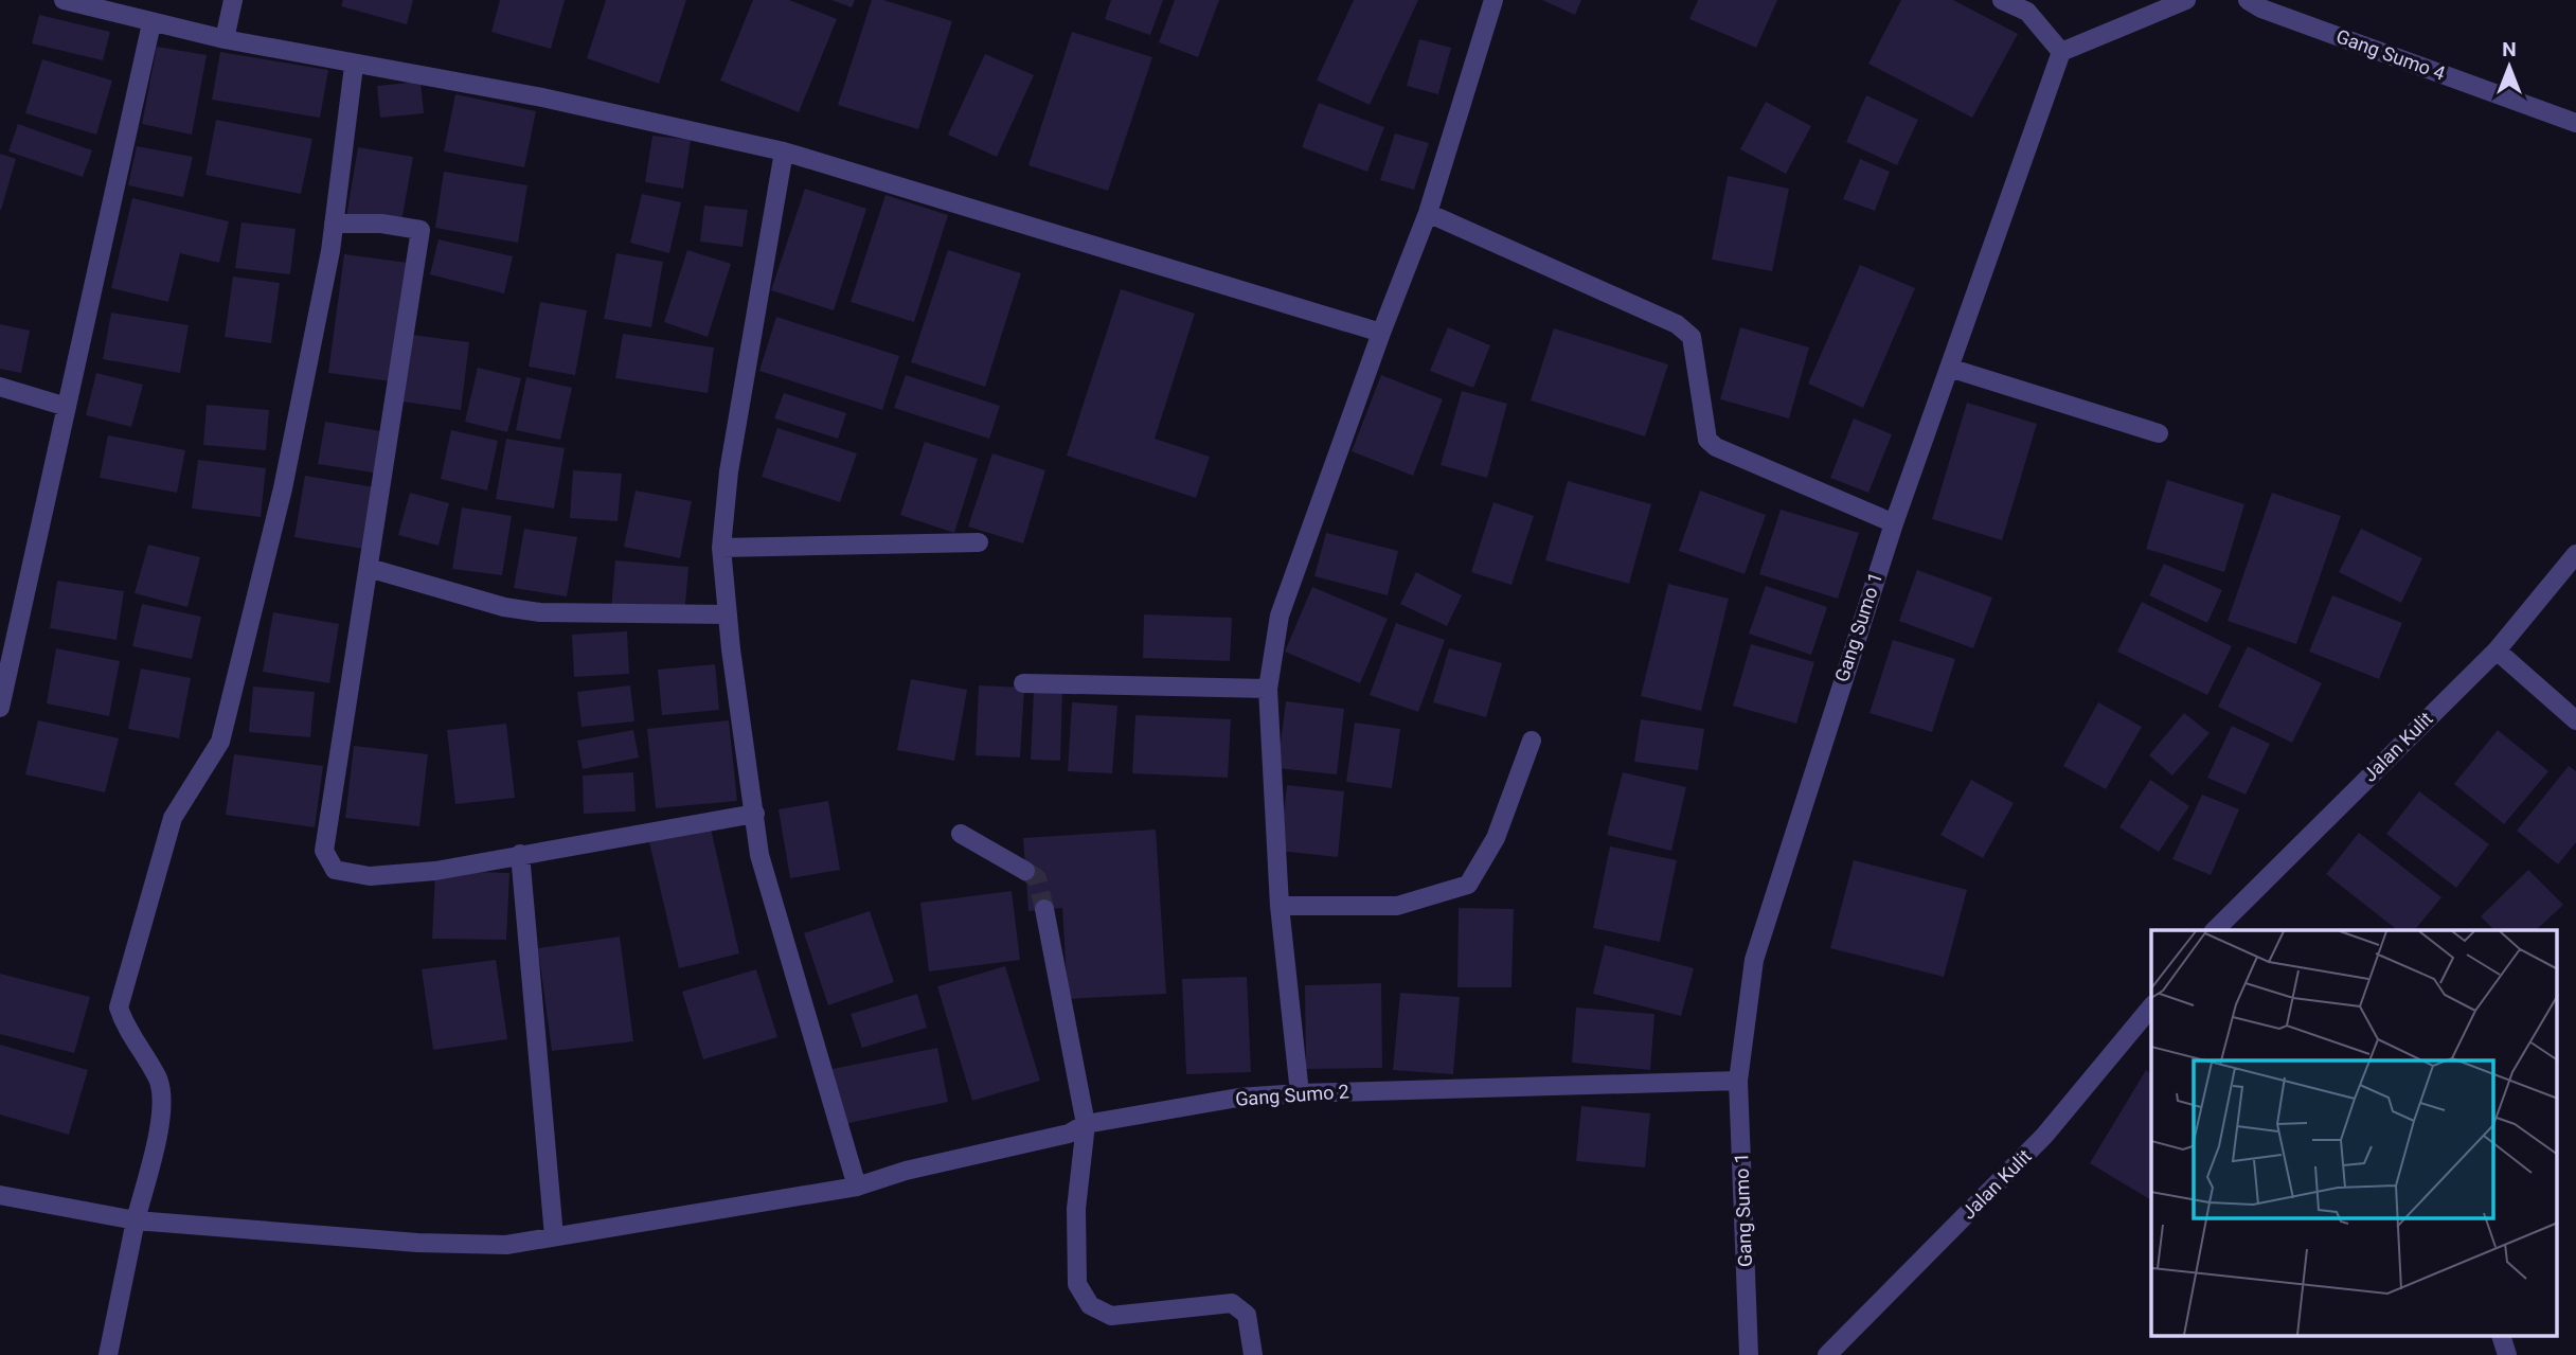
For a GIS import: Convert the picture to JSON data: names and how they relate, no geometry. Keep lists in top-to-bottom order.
{
  "streets": {
    "street": [
      "Gang Sumo 4",
      "Gang Sumo 1",
      "Jalan Kulit",
      "Gang Sumo 2"
    ]
  },
  "crossings": [
    ["Gang Sumo 1", "Gang Sumo 2"]
  ],
  "north": "top"
}
